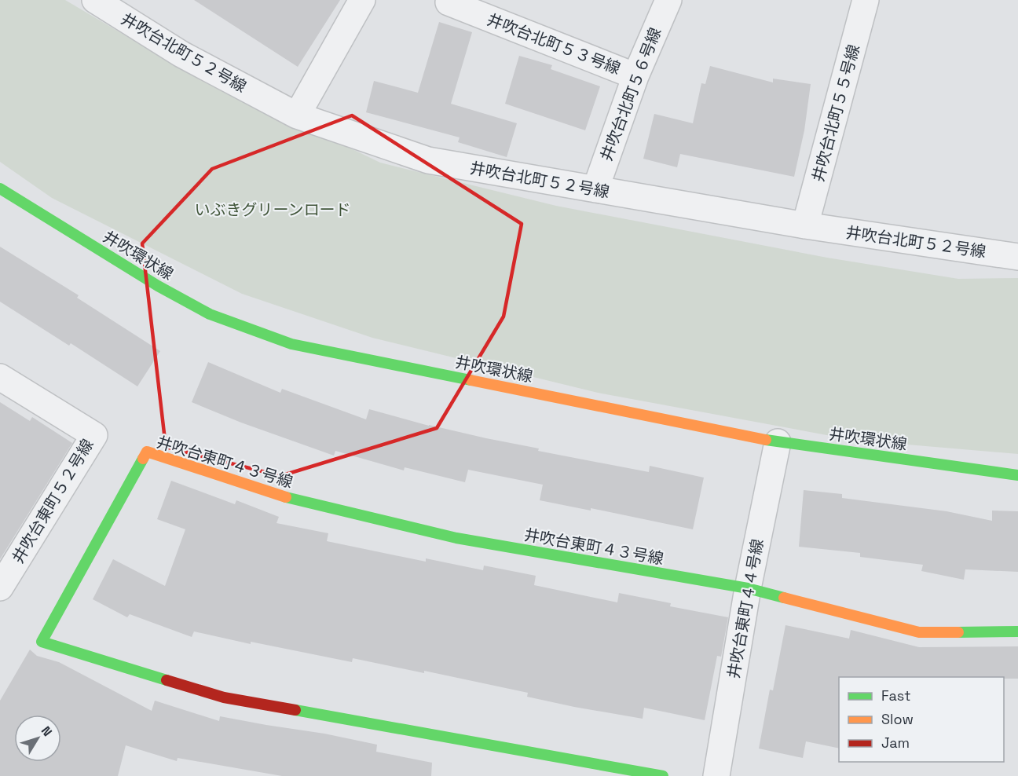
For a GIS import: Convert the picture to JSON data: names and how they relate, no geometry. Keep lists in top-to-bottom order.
{
  "streets": {
    "street": [
      "井吹台北町５３号線",
      "井吹台北町５２号線",
      "井吹台北町５６号線",
      "井吹台北町５５号線",
      "井吹環状線",
      "井吹台東町４３号線",
      "井吹台東町５２号線",
      "井吹台東町４４号線"
    ]
  },
  "crossings": [
    ["井吹台北町５３号線", "井吹台北町５６号線"],
    ["井吹台北町５２号線", "井吹台北町５６号線"],
    ["井吹台北町５２号線", "井吹台北町５５号線"],
    ["井吹環状線", "井吹台東町４４号線"],
    ["井吹台東町４３号線", "井吹台東町４４号線"]
  ],
  "parks": ["いぶきグリーンロード"],
  "legend": ["Fast", "Slow", "Jam"],
  "north": "top right"
}
